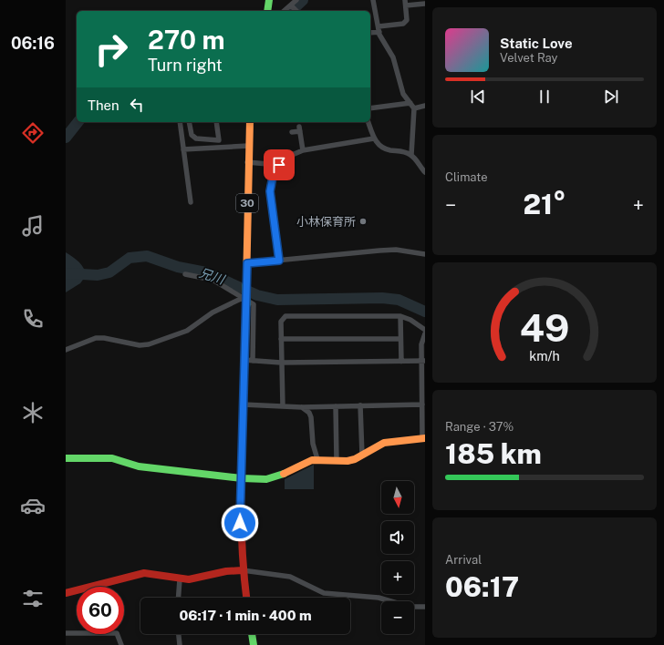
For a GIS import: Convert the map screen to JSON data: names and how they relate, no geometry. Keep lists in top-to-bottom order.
{
  "streets": {
    "street": ["30"]
  },
  "water": ["兄川"],
  "places": ["小林保育所"],
  "north": "bottom",
  "page": {
    "tabs": "06:16",
    "turn": ["270 m", "Turn right"],
    "song": ["Static Love", "Velvet Ray"],
    "then": "Then",
    "tile": [
      "Climate",
      ["Range · 37%", "185 km"],
      ["Arrival", "06:17"]
    ],
    "heat": ["−", "21°", "+"],
    "map_buttons": ["+", "−"],
    "limit": "60",
    "trip": "06:17 · 1 min · 400 m",
    "gauge": ["49", "km/h"]
  }
}
